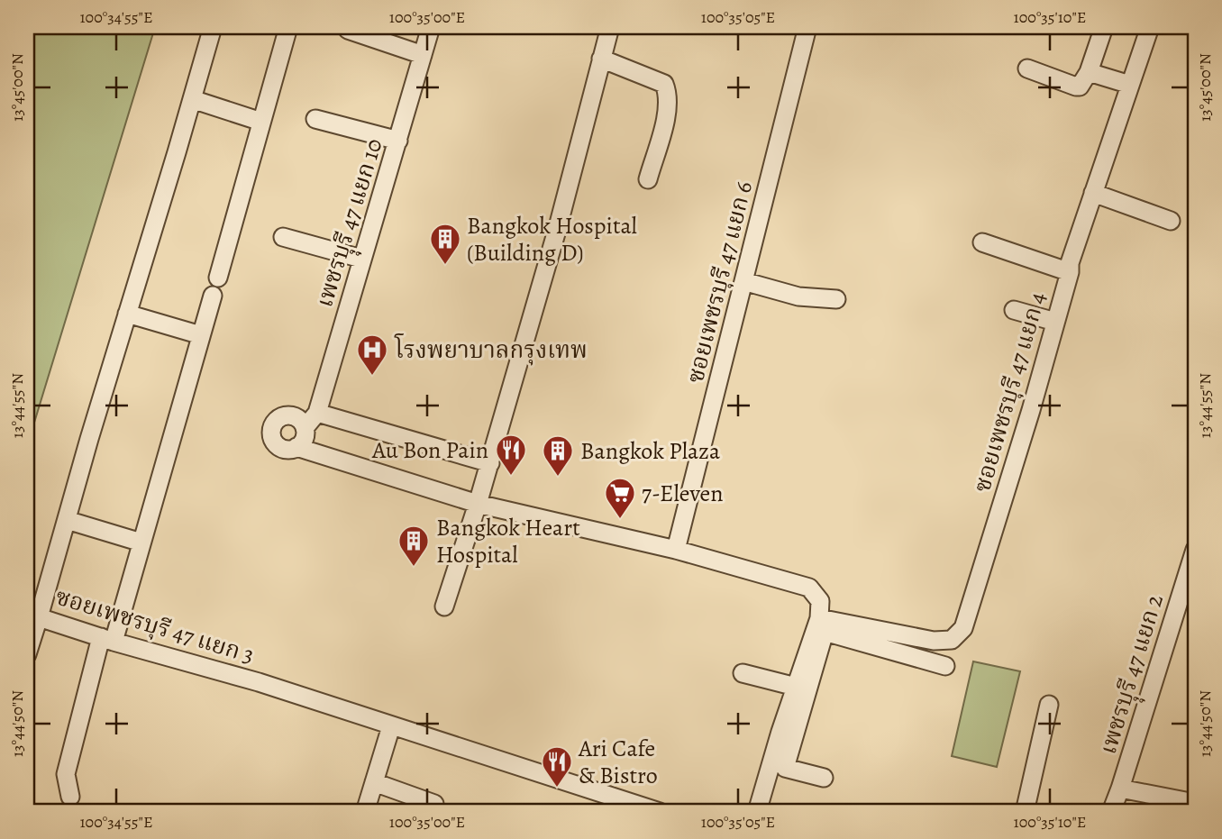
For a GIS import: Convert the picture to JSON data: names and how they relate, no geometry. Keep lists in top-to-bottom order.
{
  "streets": {
    "street": [
      "เพชรบุุรี 47 แยก 10",
      "ซอยเพชรบุรี 47 แยก 6",
      "ซอยเพชรบุรี 47 แยก 4",
      "ซอยเพชรบุรี 47 แยก 3",
      "เพชรบุุรี 47 แยก 2"
    ]
  },
  "places": {
    "building": ["Bangkok Hospital (Building D)", "Bangkok Plaza", "Bangkok Heart Hospital"],
    "hospital": ["โรงพยาบาลกรุงเทพ"],
    "restaurant": ["Au Bon Pain", "Ari Cafe & Bistro"],
    "supermarket": ["7-Eleven"]
  },
  "coordinates": [
    "100°34'55\"E",
    "100°35'00\"E",
    "100°35'05\"E",
    "100°35'10\"E",
    "13°45'00\"N",
    "13°44'55\"N",
    "13°44'50\"N"
  ]
}
